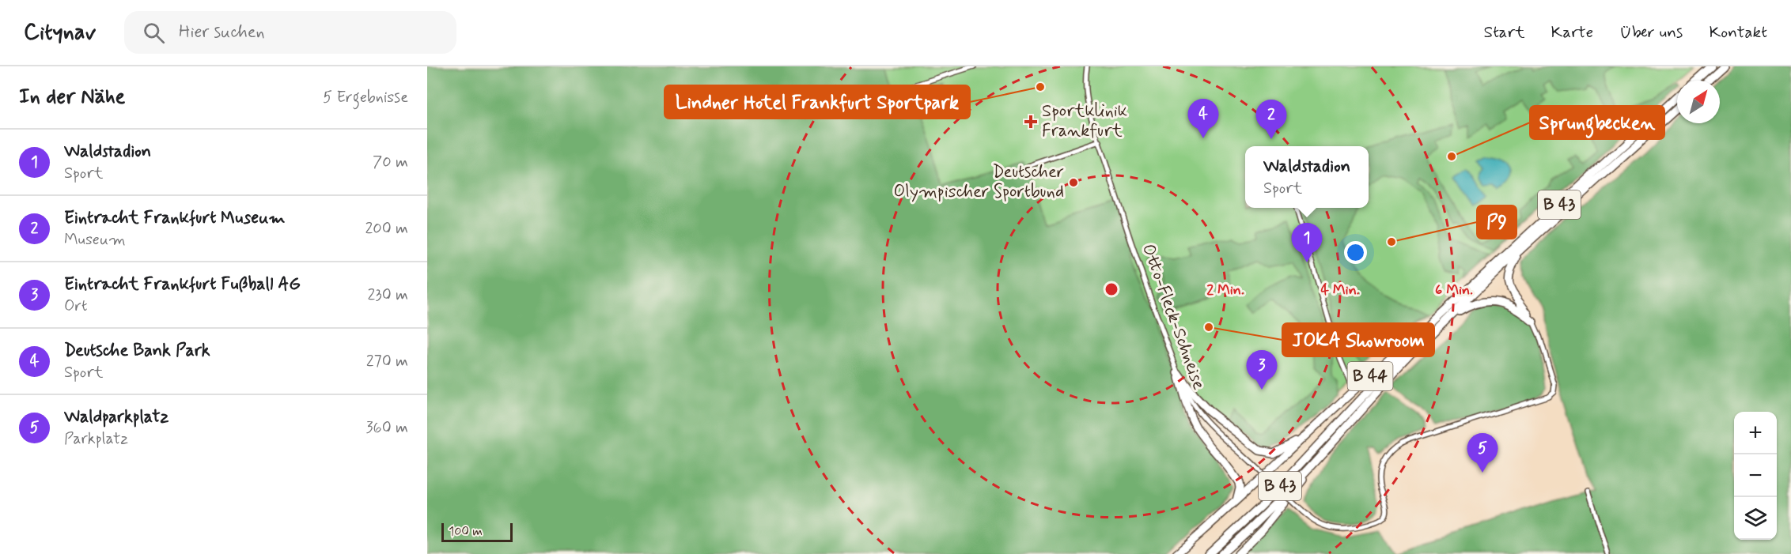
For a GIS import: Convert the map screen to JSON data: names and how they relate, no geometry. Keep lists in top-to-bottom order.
{
  "streets": {
    "highway": ["B 43", "B 44"],
    "street": ["Otto-Fleck-Schneise"]
  },
  "crossings": [
    ["B 43", "B 44"]
  ],
  "places": {
    "other": [
      "Lindner Hotel Frankfurt Sportpark",
      "Sprungbecken",
      "Deutscher Olympischer Sportbund",
      "P9",
      "JOKA Showroom"
    ],
    "health": ["Sportklinik Frankfurt"]
  },
  "scale_bar": "100 m",
  "north": "top right",
  "page": {
    "header": "Citynav",
    "search": "Hier suchen",
    "nav": [
      "Start",
      "Karte",
      "Über uns",
      "Kontakt"
    ],
    "heading": ["In der Nähe", "5 Ergebnisse"],
    "pins": [
      "4",
      "2",
      "1",
      "3",
      "5"
    ],
    "list": [
      {
        "mark": "1",
        "name": "Waldstadion",
        "note": "Sport",
        "value": "70 m"
      },
      {
        "mark": "2",
        "name": "Eintracht Frankfurt Museum",
        "note": "Museum",
        "value": "200 m"
      },
      {
        "mark": "3",
        "name": "Eintracht Frankfurt Fußball AG",
        "note": "Ort",
        "value": "230 m"
      },
      {
        "mark": "4",
        "name": "Deutsche Bank Park",
        "note": "Sport",
        "value": "270 m"
      },
      {
        "mark": "5",
        "name": "Waldparkplatz",
        "note": "Parkplatz",
        "value": "360 m"
      }
    ],
    "popup": ["Waldstadion", "Sport"],
    "map_buttons": ["+", "−"],
    "scale": "100 m"
  },
  "rings": ["2 Min.", "4 Min.", "6 Min."]
}
